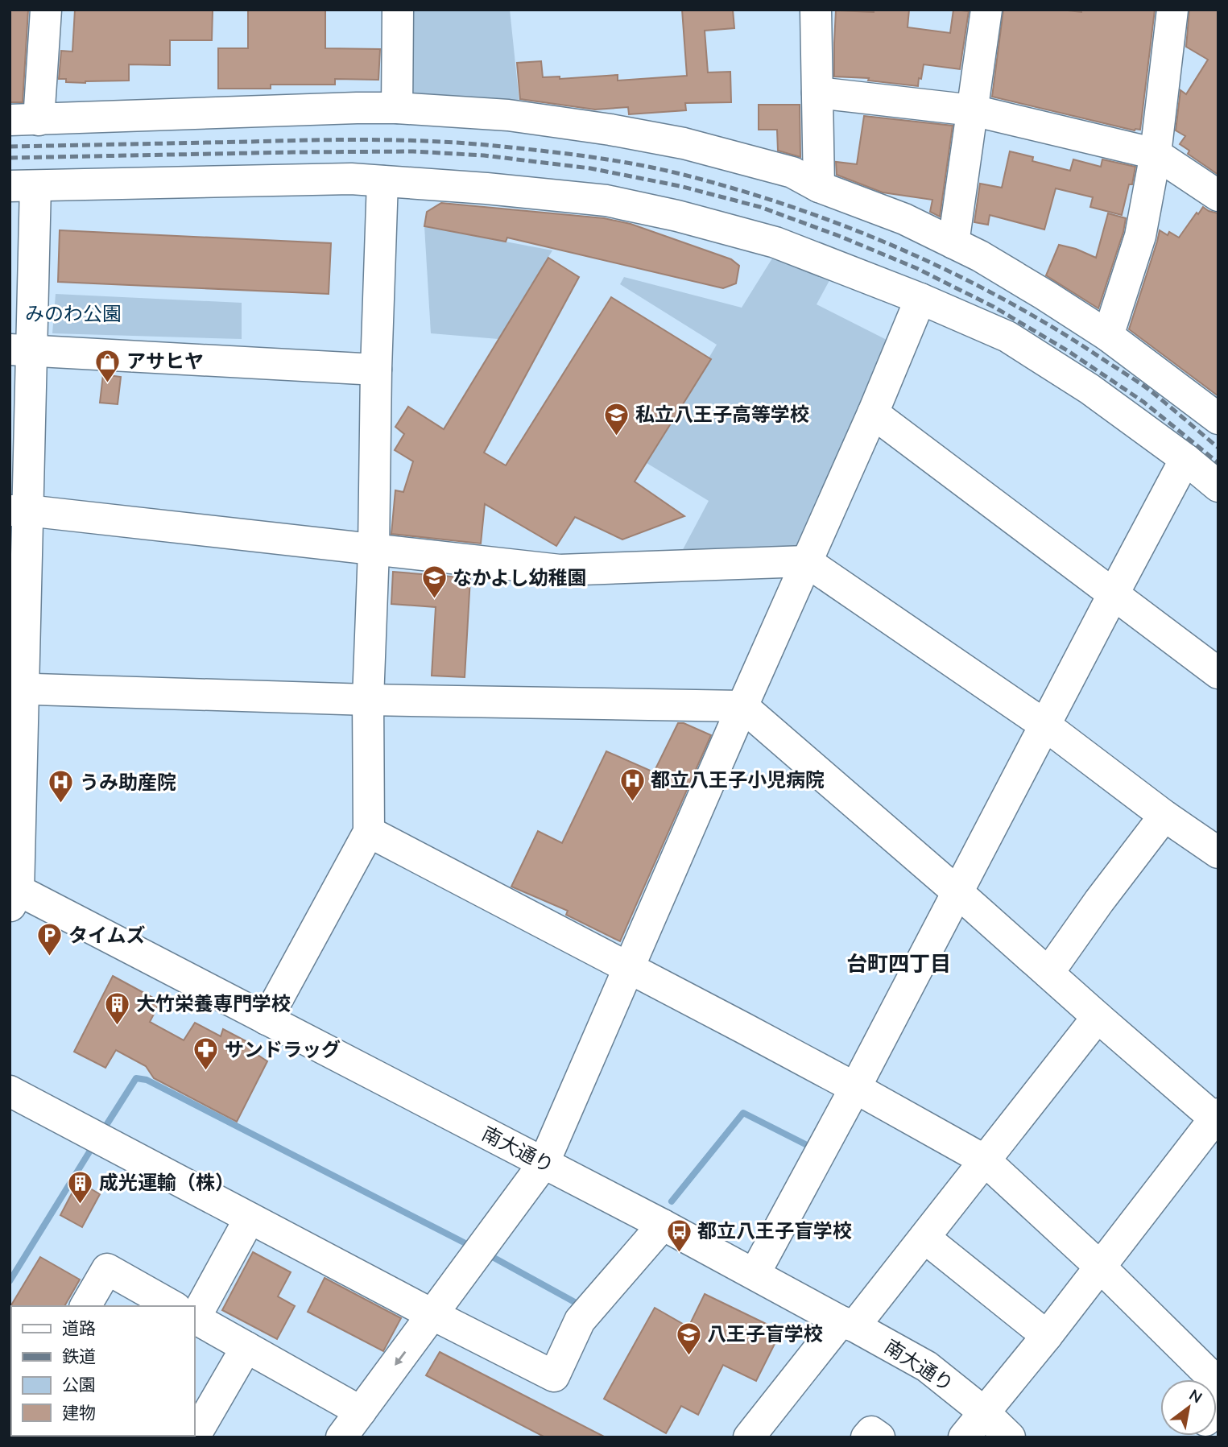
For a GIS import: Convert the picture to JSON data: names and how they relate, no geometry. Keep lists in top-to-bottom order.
{
  "streets": {
    "street": ["南大通り"]
  },
  "districts": ["台町四丁目"],
  "parks": ["みのわ公園"],
  "places": {
    "shop": ["アサヒヤ"],
    "school or university": ["私立八王子高等学校", "なかよし幼稚園", "八王子盲学校"],
    "hospital": ["都立八王子小児病院", "うみ助産院"],
    "parking": ["タイムズ"],
    "building": ["大竹栄養専門学校", "成光運輸（株）"],
    "pharmacy": ["サンドラッグ"],
    "bus stop": ["都立八王子盲学校"]
  },
  "legend": [
    "道路",
    "鉄道",
    "公園",
    "建物"
  ],
  "north": "top right"
}
